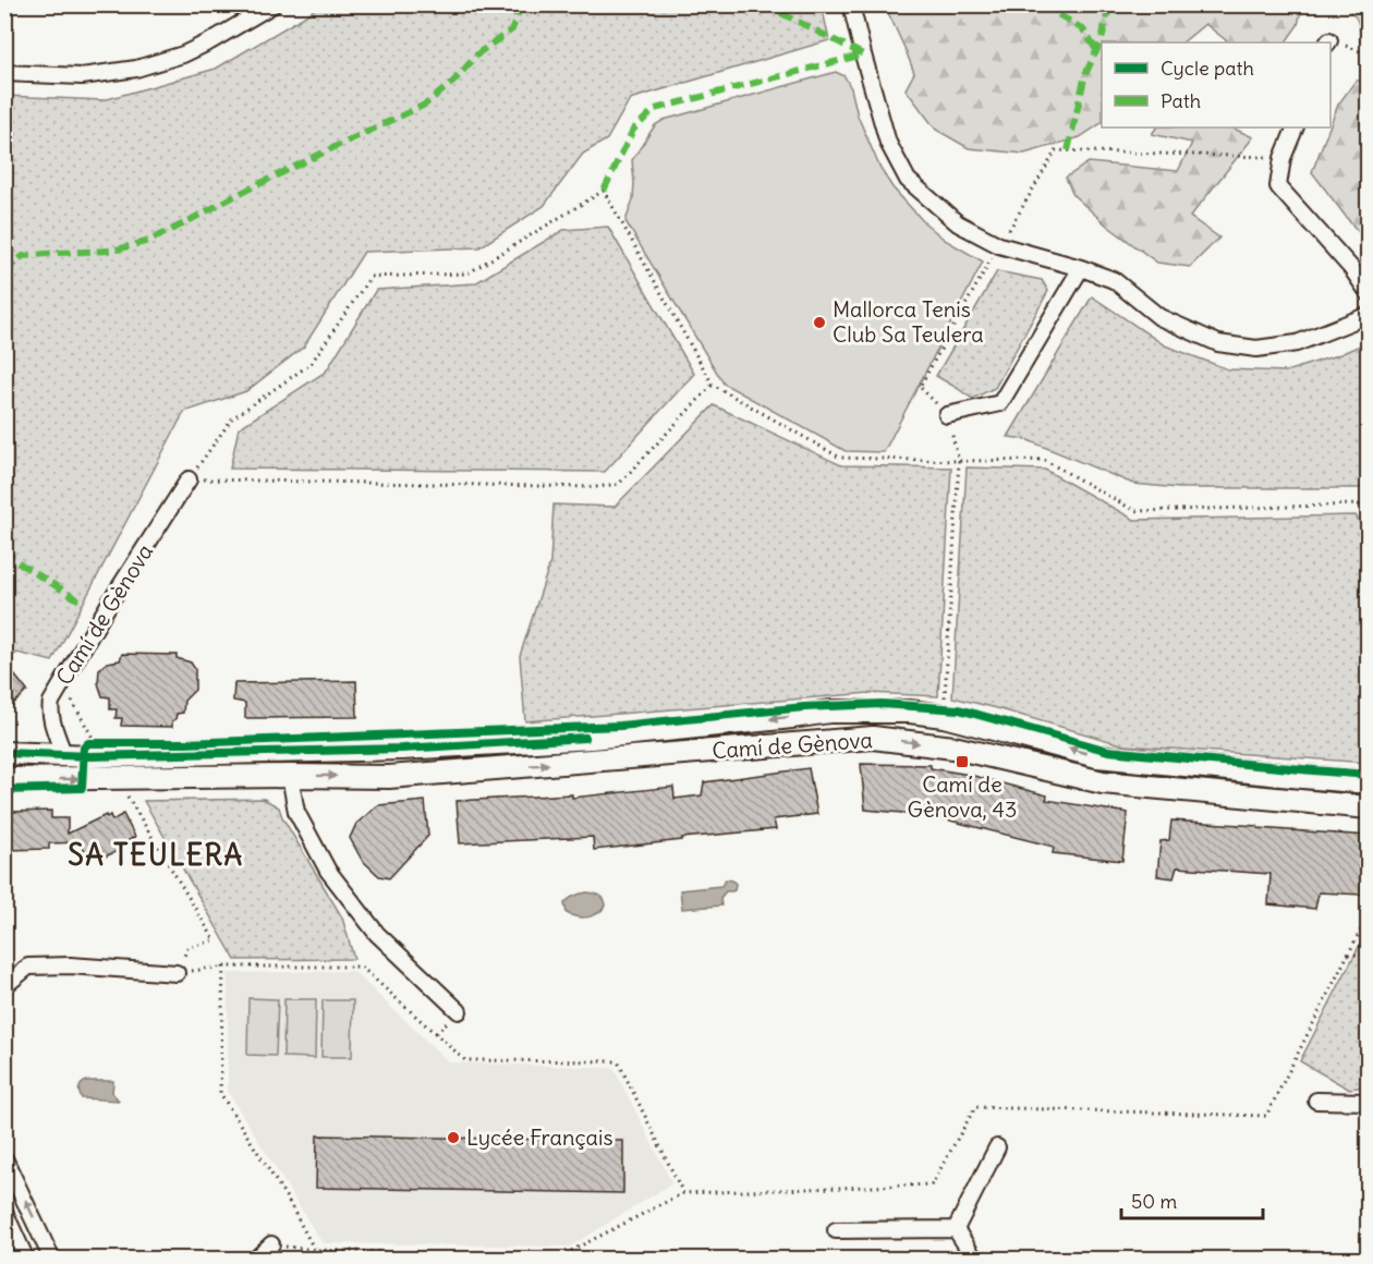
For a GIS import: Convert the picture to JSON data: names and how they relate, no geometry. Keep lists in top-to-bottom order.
{
  "streets": {
    "street": ["Camí de Gènova"]
  },
  "districts": ["SA TEULERA"],
  "places": {
    "other": ["Mallorca Tenis Club Sa Teulera", "Lycée Français"],
    "transit": ["Camí de Gènova, 43"]
  },
  "legend": ["Cycle path", "Path"],
  "scale_bar": "50 m"
}
